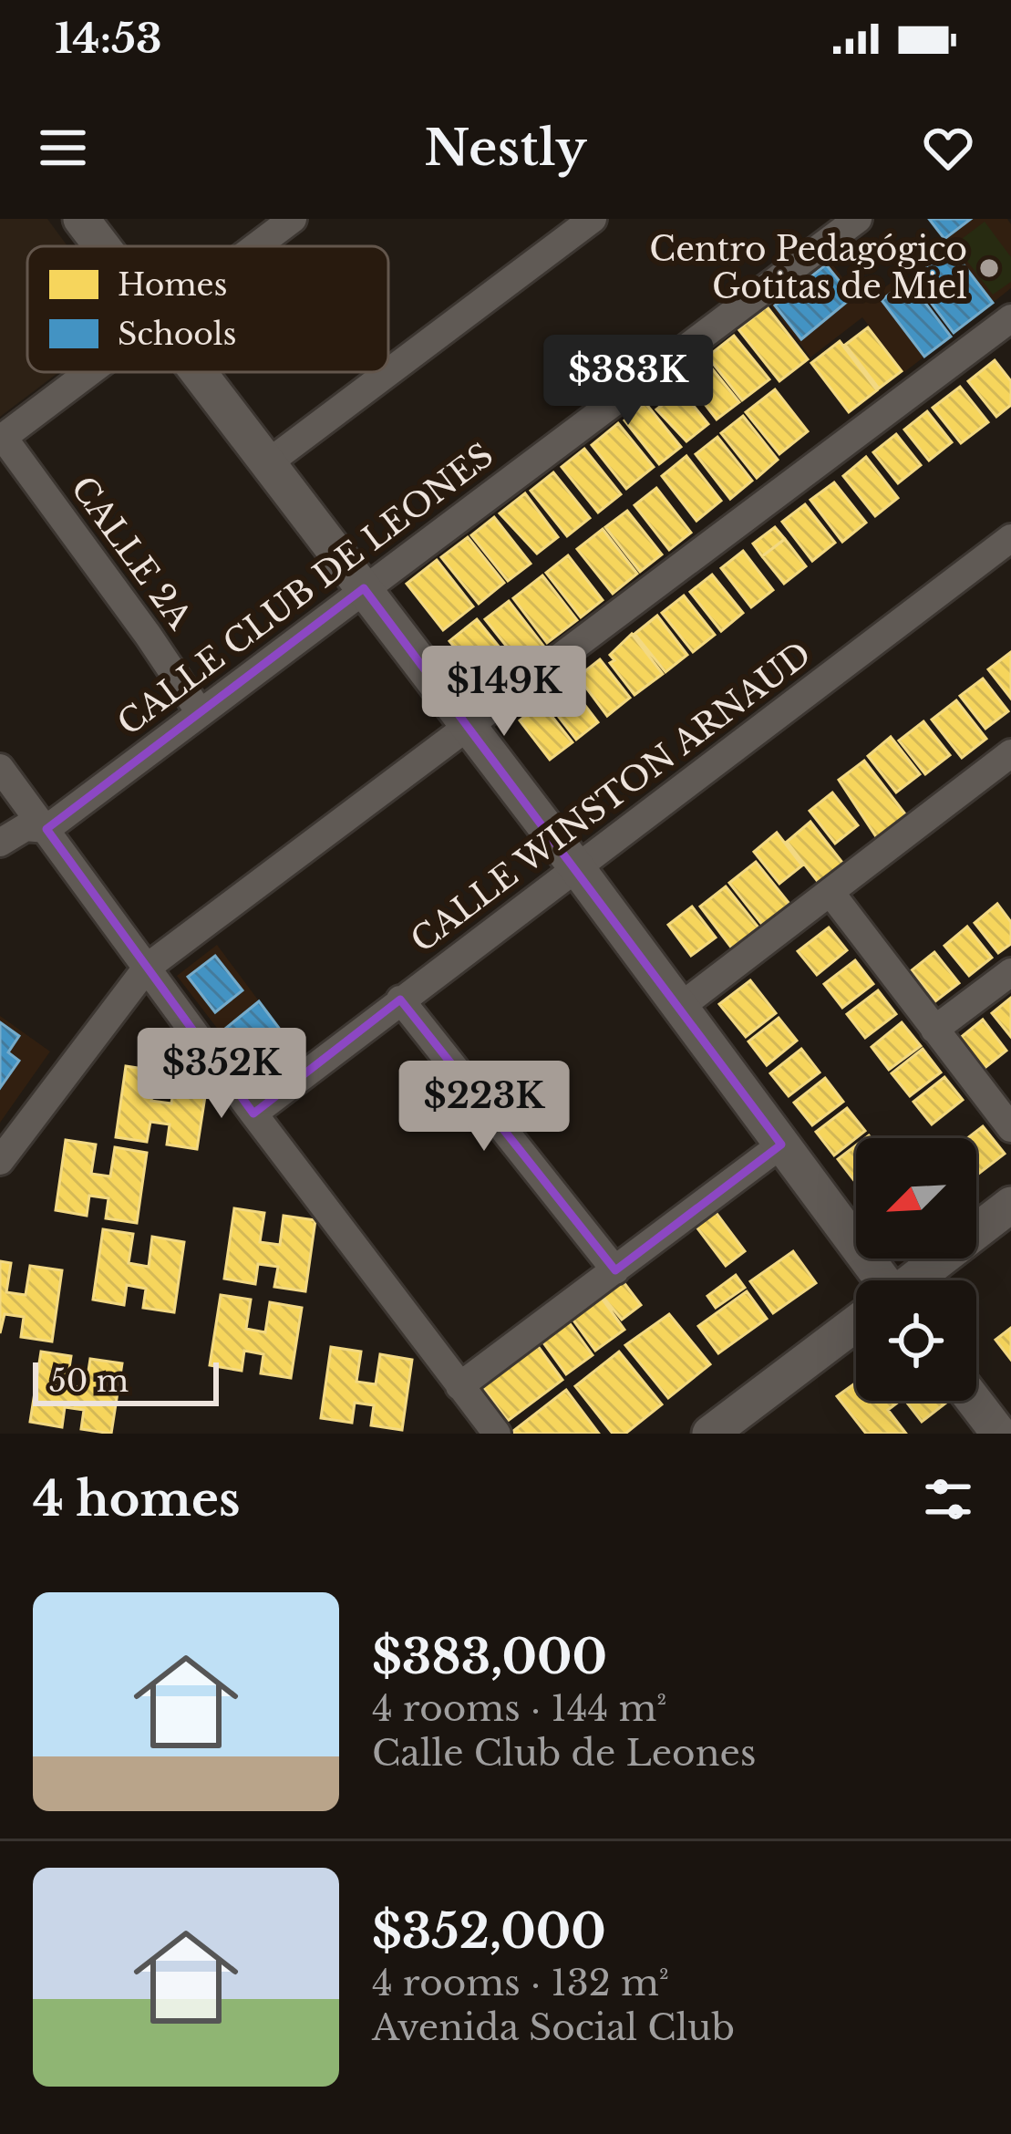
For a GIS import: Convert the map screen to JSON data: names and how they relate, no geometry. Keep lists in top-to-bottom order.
{
  "streets": {
    "street": ["CALLE 2A", "CALLE CLUB DE LEONES", "CALLE WINSTON ARNAUD"]
  },
  "crossings": [
    ["CALLE 2A", "CALLE CLUB DE LEONES"]
  ],
  "places": ["Centro Pedagógico Gotitas de Miel"],
  "legend": ["Homes", "Schools"],
  "scale_bar": "50 m",
  "north": "bottom left",
  "page": {
    "status": "14:53",
    "header": "Nestly",
    "price": [
      "$383K",
      "$149K",
      "$352K",
      "$223K"
    ],
    "scale": "50 m",
    "heading": "4 homes",
    "list": [
      {
        "name": "$383,000",
        "note": "4 rooms · 144 m² · Calle Club de Leones"
      },
      {
        "name": "$352,000",
        "note": "4 rooms · 132 m² · Avenida Social Club"
      }
    ]
  }
}
